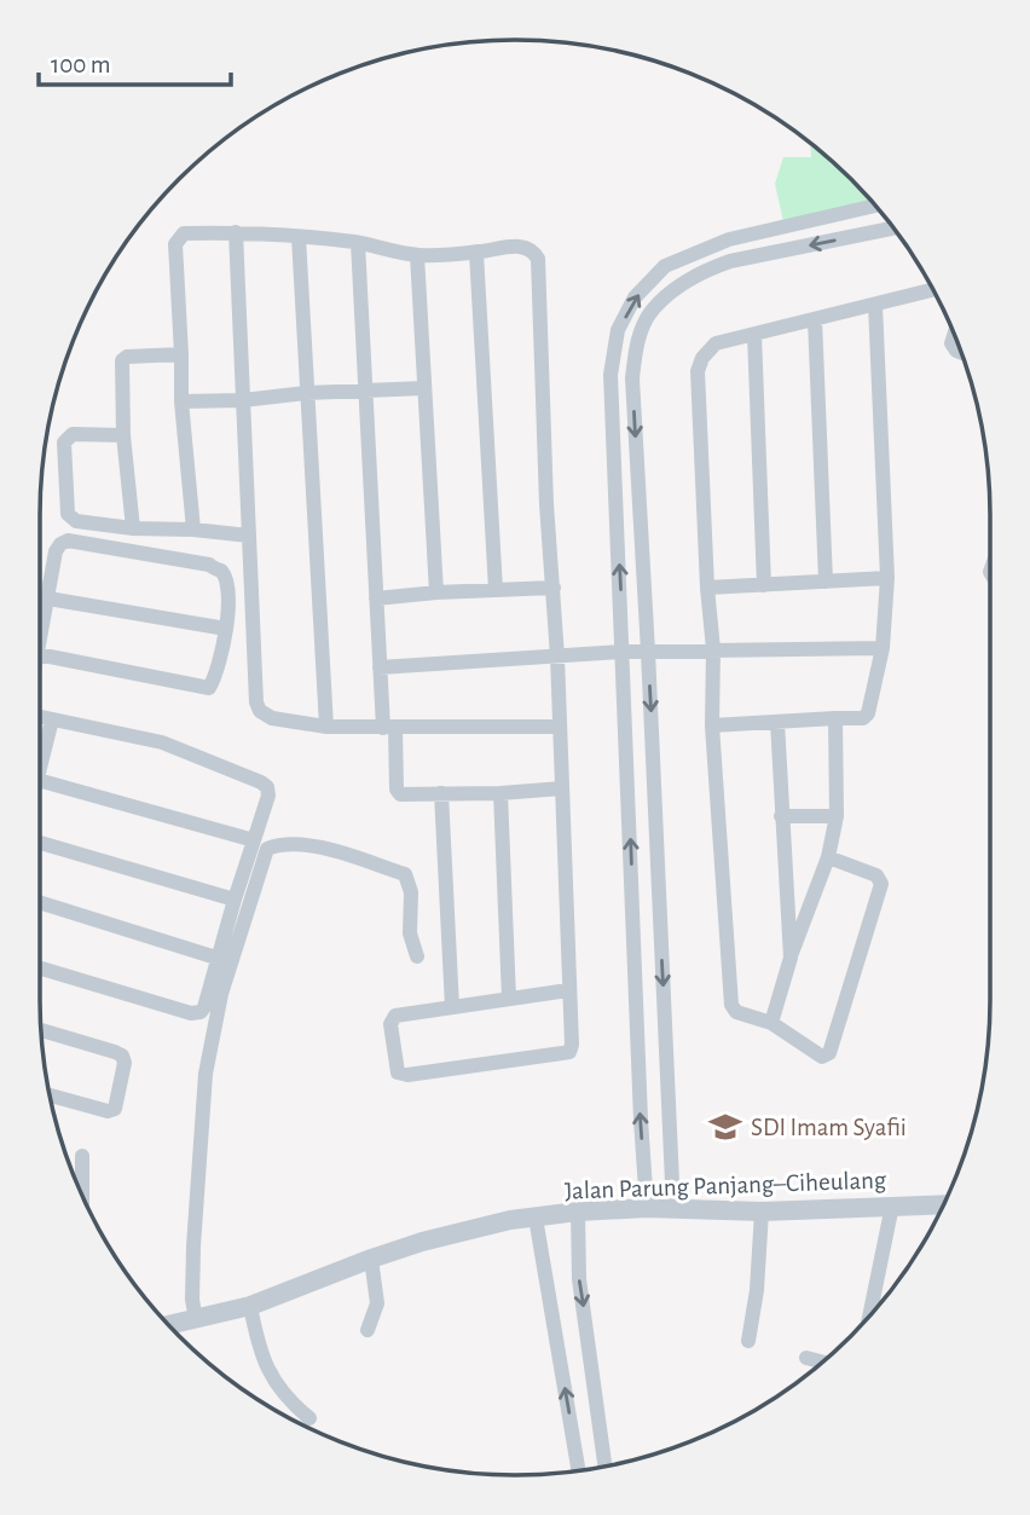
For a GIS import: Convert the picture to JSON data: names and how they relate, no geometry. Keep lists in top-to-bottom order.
{
  "streets": {
    "street": ["Jalan Parung Panjang–Ciheulang"]
  },
  "places": {
    "school or university": ["SDI Imam Syafii"]
  },
  "scale_bar": "100 m"
}
